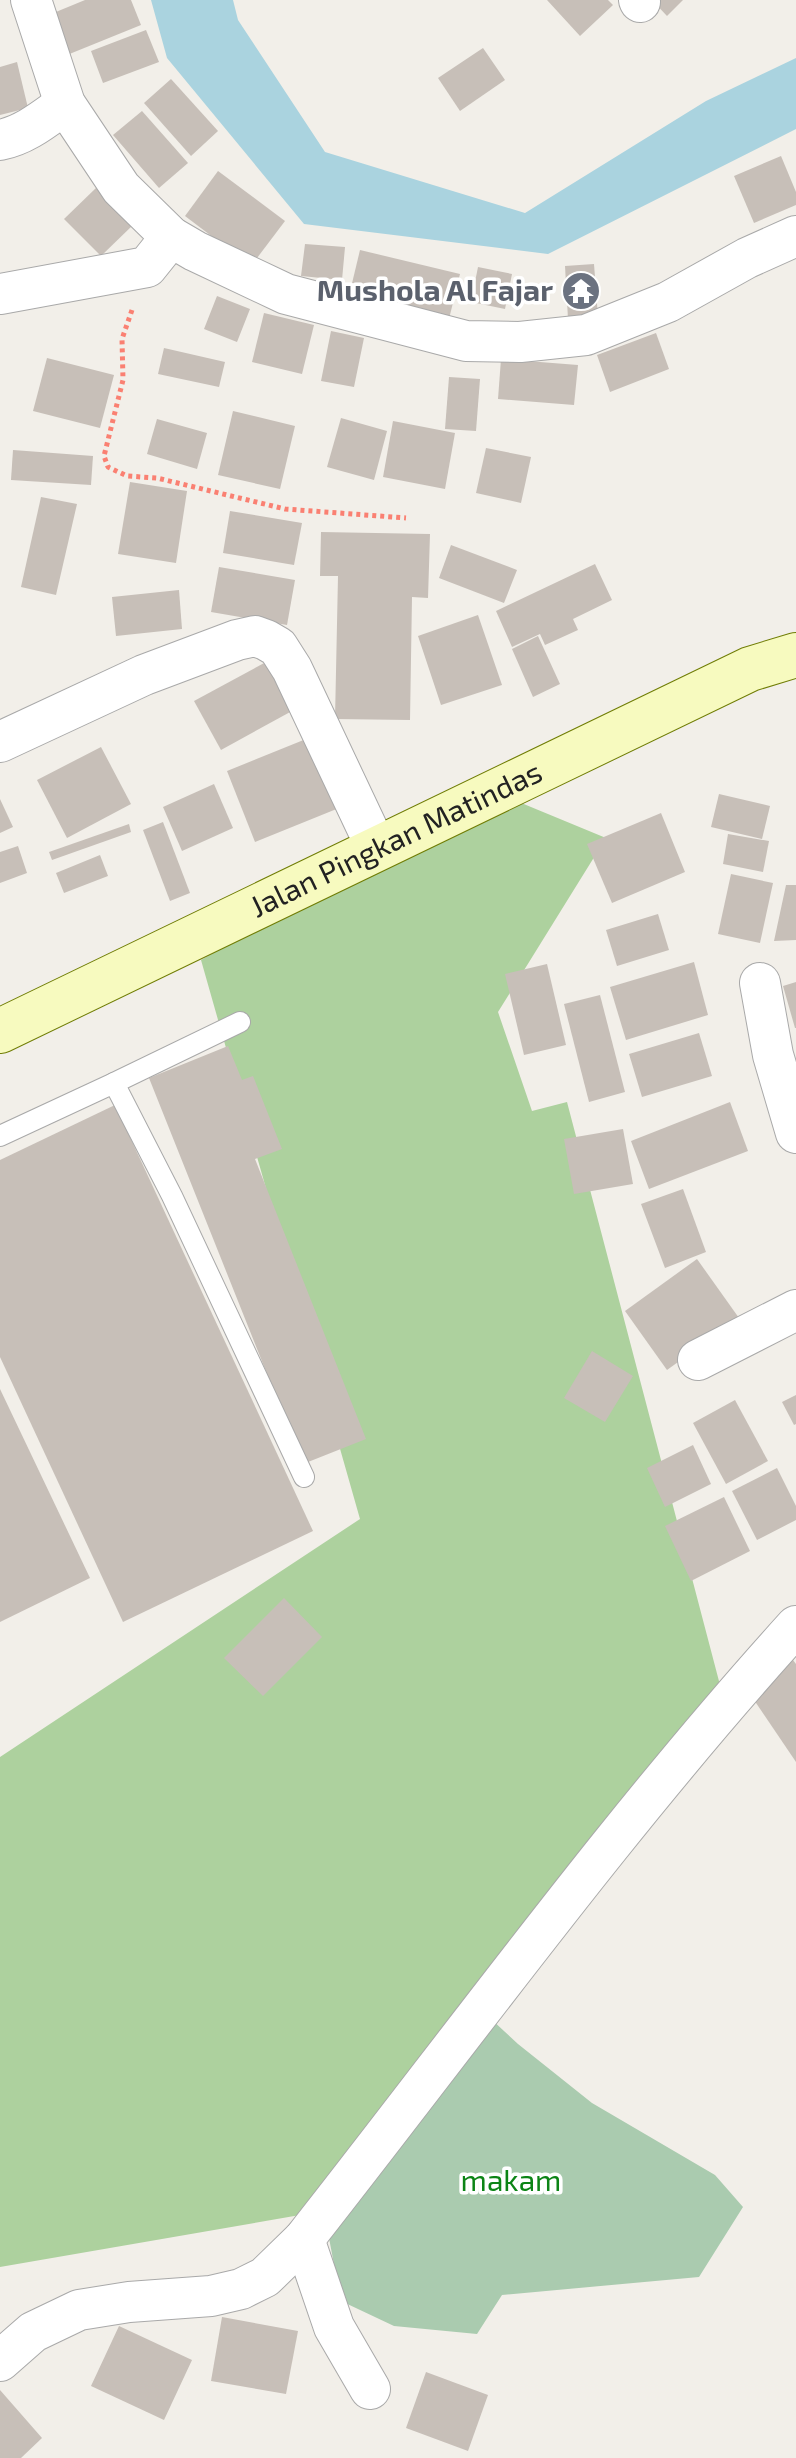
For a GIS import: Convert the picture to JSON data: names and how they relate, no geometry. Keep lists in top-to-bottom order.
{
  "streets": {
    "street": ["Jalan Pingkan Matindas"]
  },
  "parks": ["makam"],
  "places": {
    "temple": ["Mushola Al Fajar"]
  }
}
